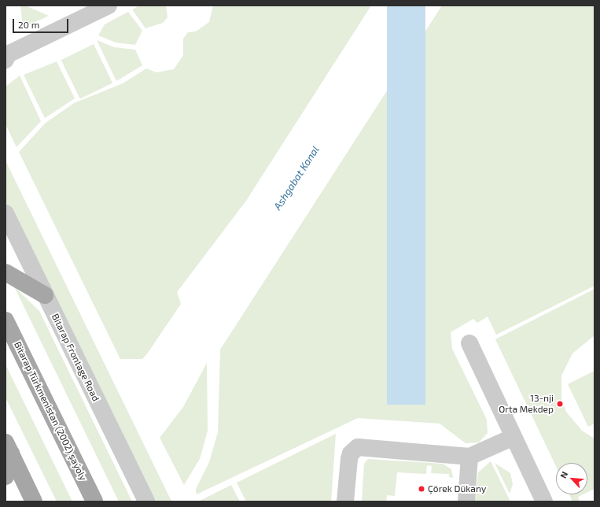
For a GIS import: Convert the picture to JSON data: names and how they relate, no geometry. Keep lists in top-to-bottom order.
{
  "streets": {
    "main road": ["Bitarap Türkmenistan (2002) şaýoly"],
    "street": ["Bitarap Frontage Road"]
  },
  "water": ["Ashgabat Kanal"],
  "places": ["13-nji Orta Mekdep", "Çörek Dükany"],
  "scale_bar": "20 m",
  "north": "top left"
}
